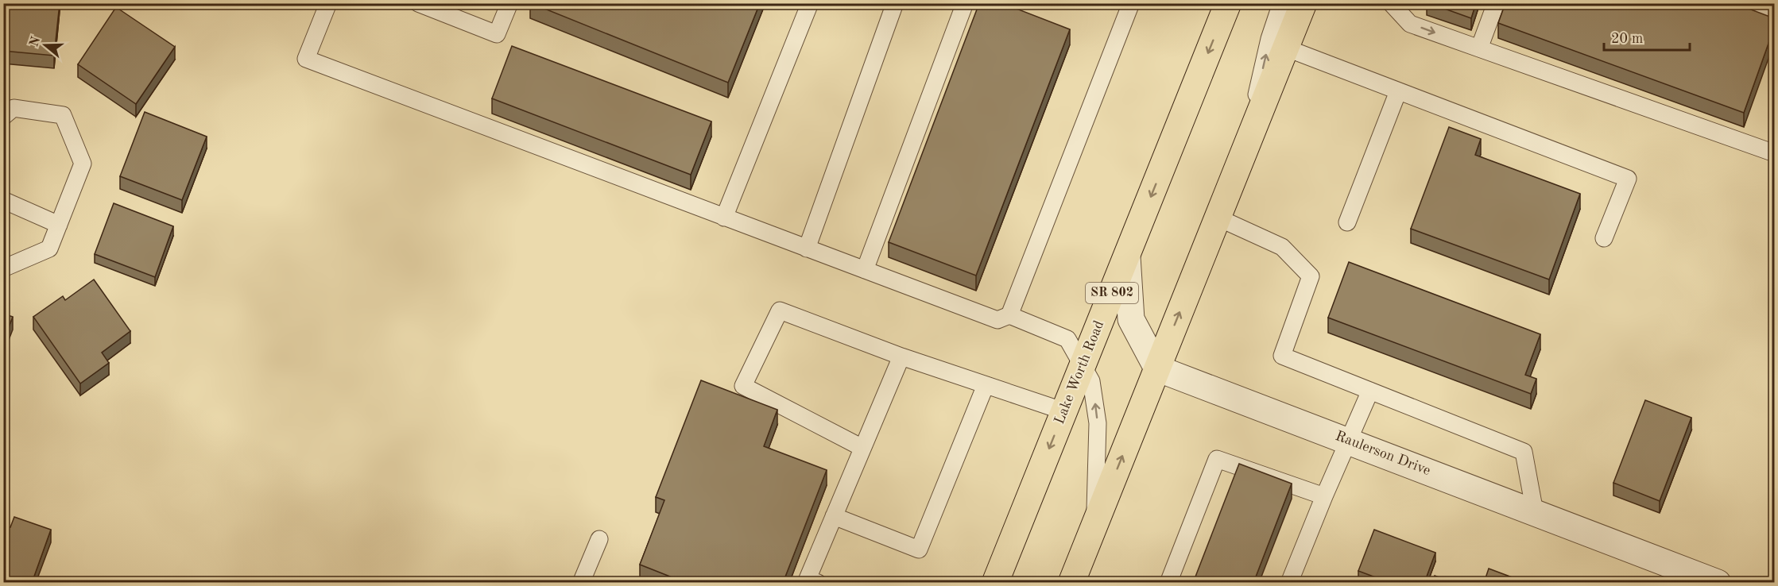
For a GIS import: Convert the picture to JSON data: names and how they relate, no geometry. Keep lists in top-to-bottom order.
{
  "streets": {
    "main road": ["SR 802", "Lake Worth Road"],
    "street": ["Raulerson Drive"]
  },
  "scale_bar": "20 m",
  "north": "left"
}
